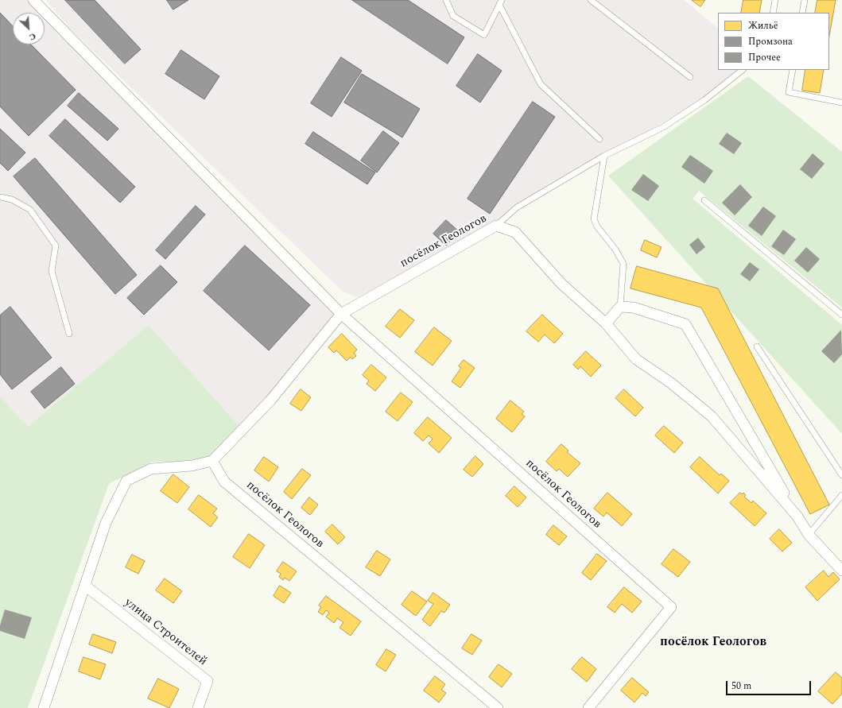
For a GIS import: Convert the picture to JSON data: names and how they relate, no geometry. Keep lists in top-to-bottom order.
{
  "streets": {
    "street": ["посёлок Геологов", "улица Строителей"]
  },
  "districts": ["посёлок Геологов"],
  "legend": ["Жильё", "Промзона", "Прочее"],
  "scale_bar": "50 m",
  "north": "bottom right"
}
